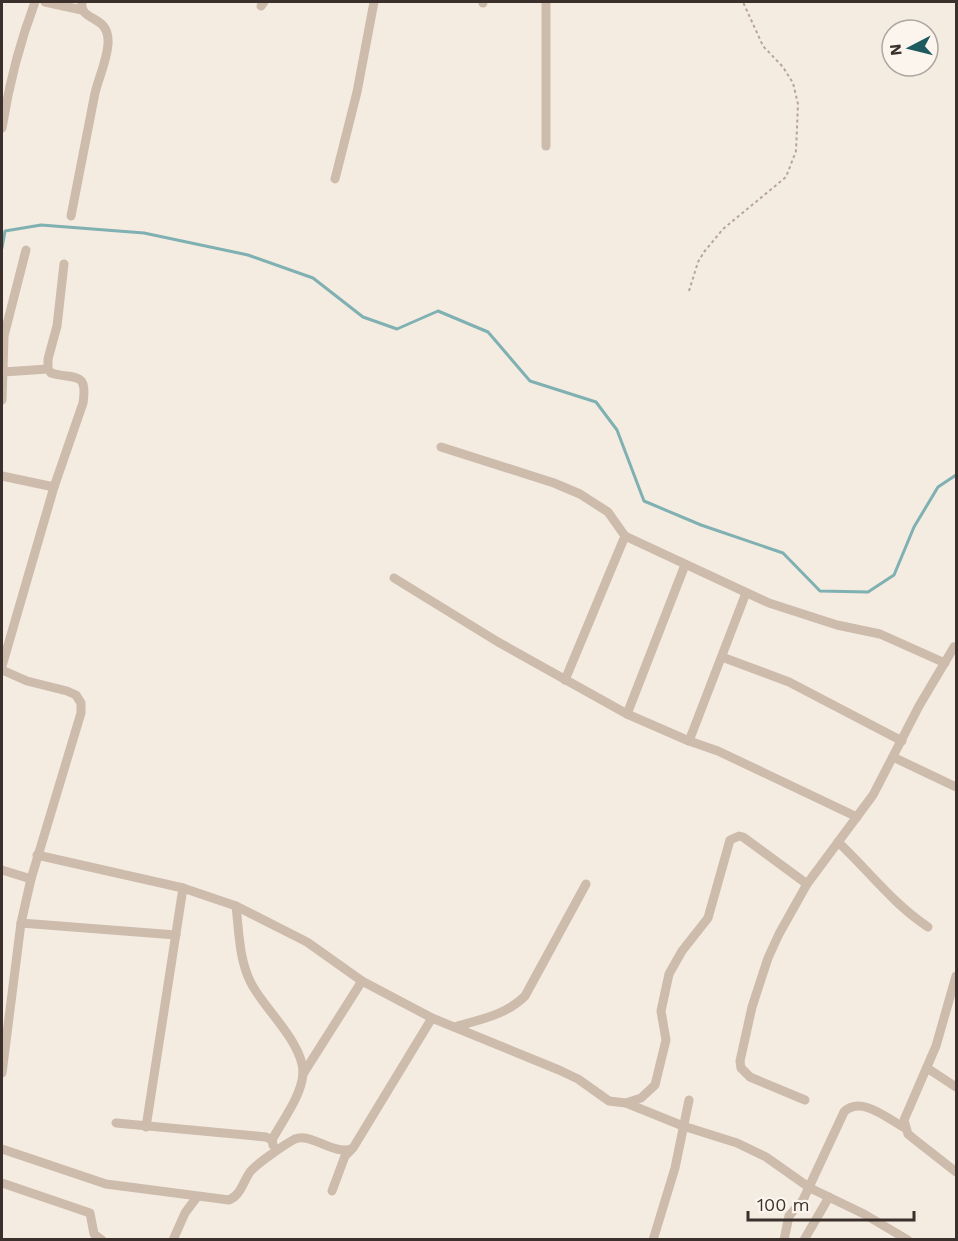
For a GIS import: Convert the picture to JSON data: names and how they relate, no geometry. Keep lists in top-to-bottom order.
{
  "scale_bar": "100 m",
  "north": "left"
}
